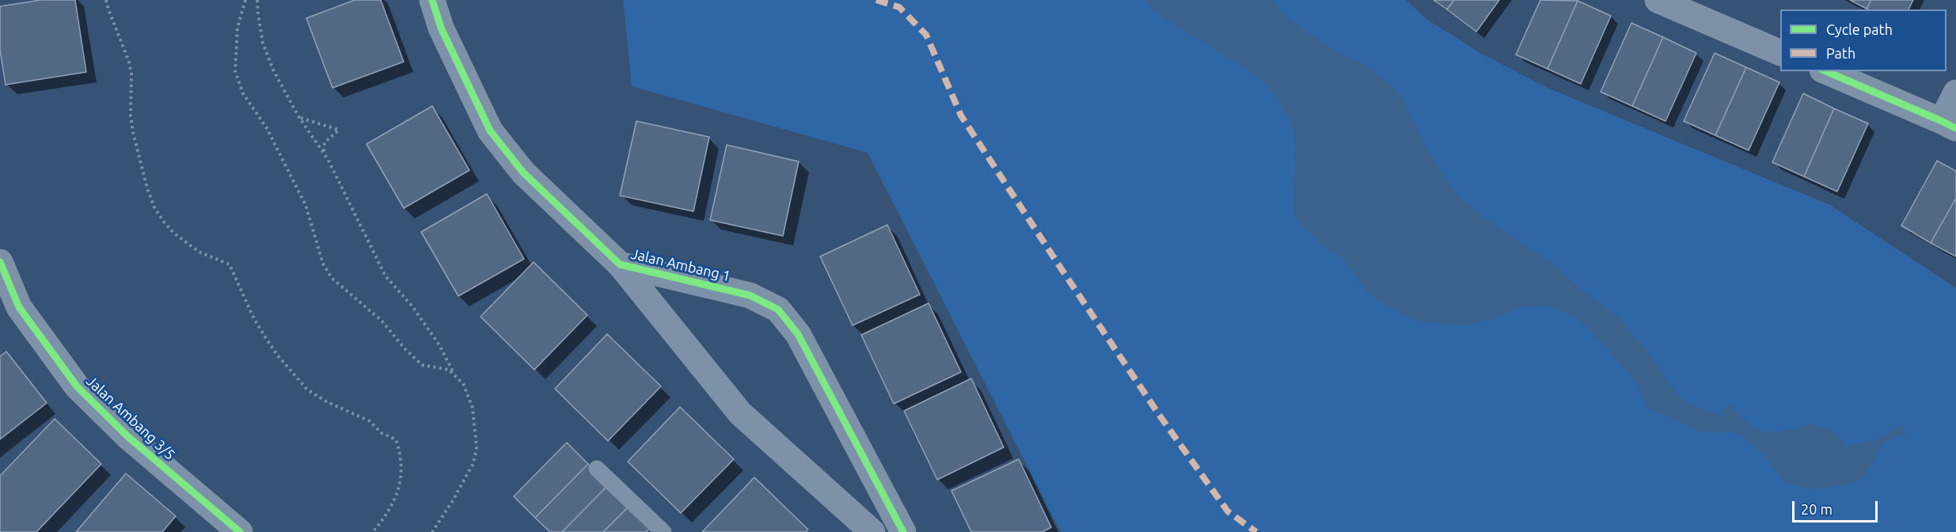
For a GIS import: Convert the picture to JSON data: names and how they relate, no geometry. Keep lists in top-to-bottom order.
{
  "streets": {
    "street": ["Jalan Ambang 1", "Jalan Ambang 3/5"]
  },
  "legend": ["Cycle path", "Path"],
  "scale_bar": "20 m"
}
